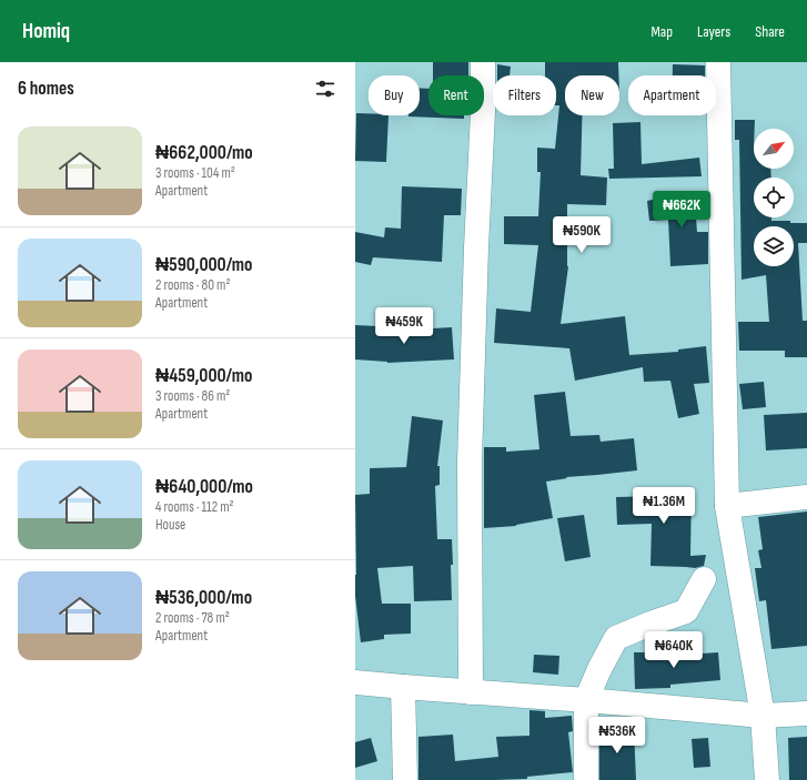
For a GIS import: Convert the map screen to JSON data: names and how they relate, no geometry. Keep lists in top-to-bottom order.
{
  "north": "top right",
  "page": {
    "header": "Homiq",
    "nav": ["Map", "Layers", "Share"],
    "heading": "6 homes",
    "chip": [
      "Buy",
      "Rent",
      "Filters",
      "New",
      "Apartment"
    ],
    "list": [
      {
        "name": "₦662,000/mo",
        "note": "3 rooms · 104 m² · Apartment"
      },
      {
        "name": "₦590,000/mo",
        "note": "2 rooms · 80 m² · Apartment"
      },
      {
        "name": "₦459,000/mo",
        "note": "3 rooms · 86 m² · Apartment"
      },
      {
        "name": "₦640,000/mo",
        "note": "4 rooms · 112 m² · House"
      },
      {
        "name": "₦536,000/mo",
        "note": "2 rooms · 78 m² · Apartment"
      }
    ],
    "price": [
      "₦662K",
      "₦590K",
      "₦459K",
      "₦1.36M",
      "₦640K",
      "₦536K"
    ]
  }
}
